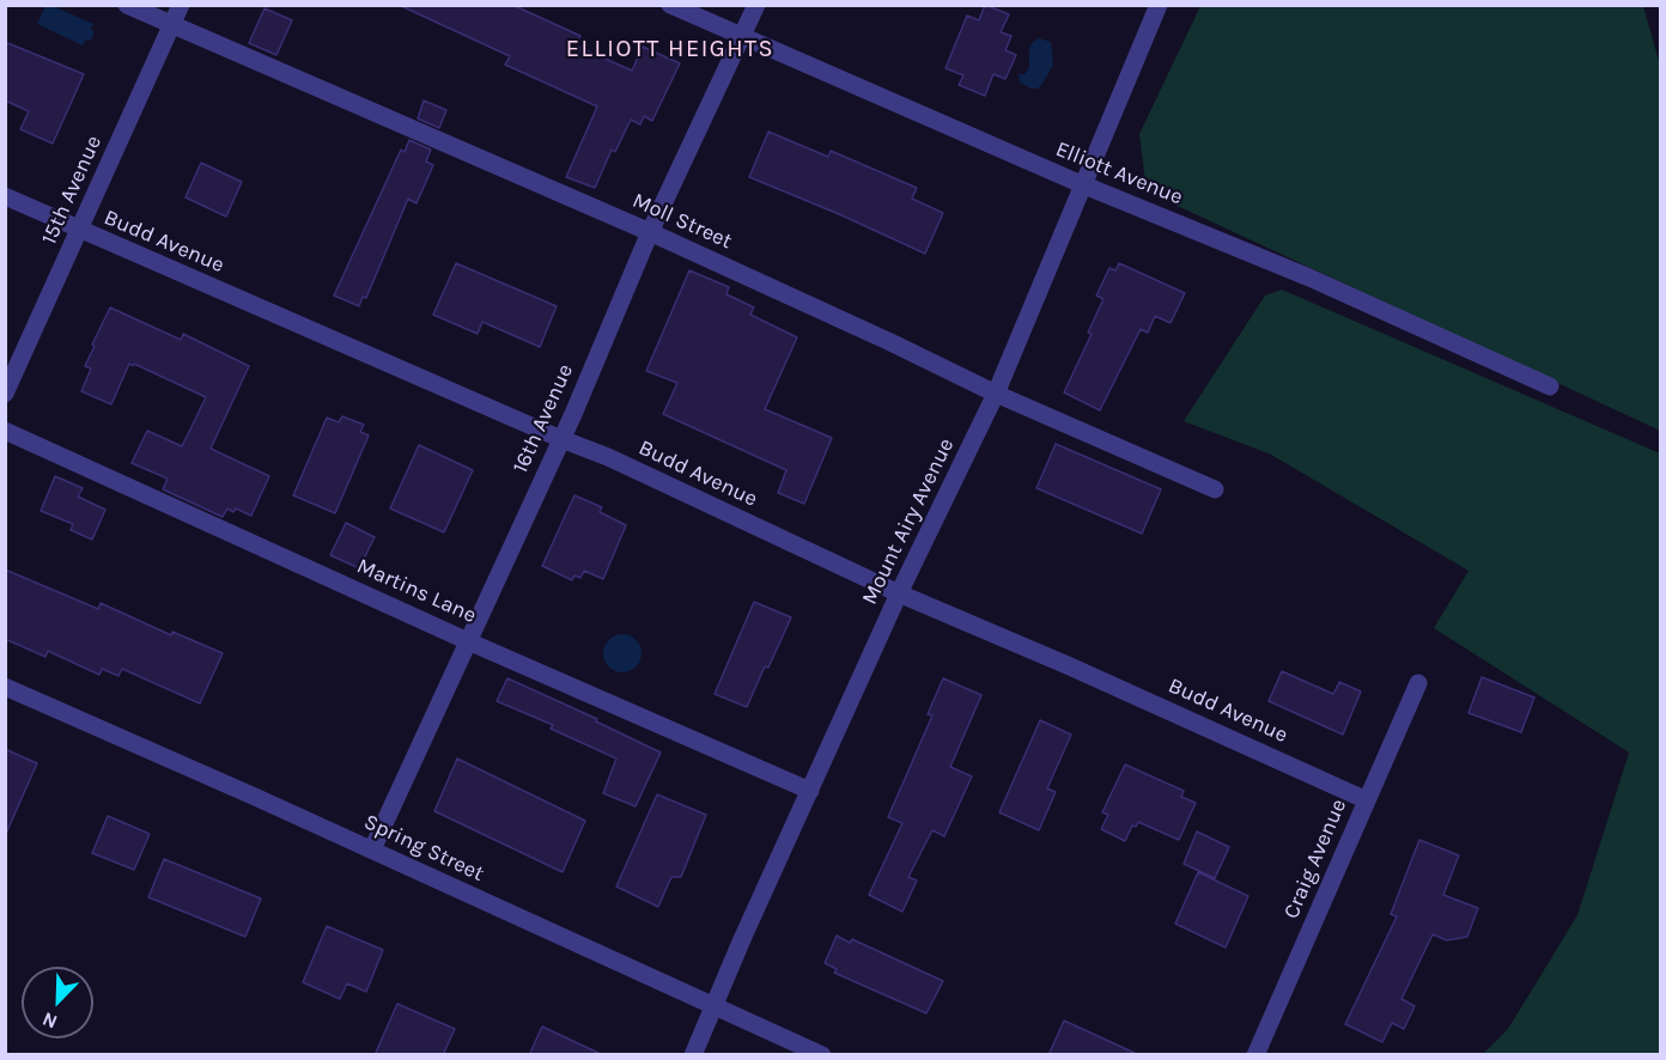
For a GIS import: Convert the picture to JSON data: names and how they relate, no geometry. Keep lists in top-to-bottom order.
{
  "streets": {
    "street": [
      "Elliott Avenue",
      "15th Avenue",
      "Moll Street",
      "Budd Avenue",
      "16th Avenue",
      "Mount Airy Avenue",
      "Martins Lane",
      "Spring Street",
      "Craig Avenue"
    ]
  },
  "crossings": [
    ["Elliott Avenue", "16th Avenue"],
    ["Elliott Avenue", "Mount Airy Avenue"],
    ["15th Avenue", "Moll Street"],
    ["15th Avenue", "Budd Avenue"],
    ["Moll Street", "16th Avenue"],
    ["Moll Street", "Mount Airy Avenue"],
    ["Budd Avenue", "16th Avenue"],
    ["Budd Avenue", "Mount Airy Avenue"],
    ["Budd Avenue", "Craig Avenue"],
    ["16th Avenue", "Martins Lane"],
    ["16th Avenue", "Spring Street"],
    ["Mount Airy Avenue", "Martins Lane"],
    ["Mount Airy Avenue", "Spring Street"]
  ],
  "districts": ["ELLIOTT HEIGHTS"],
  "north": "bottom left"
}
